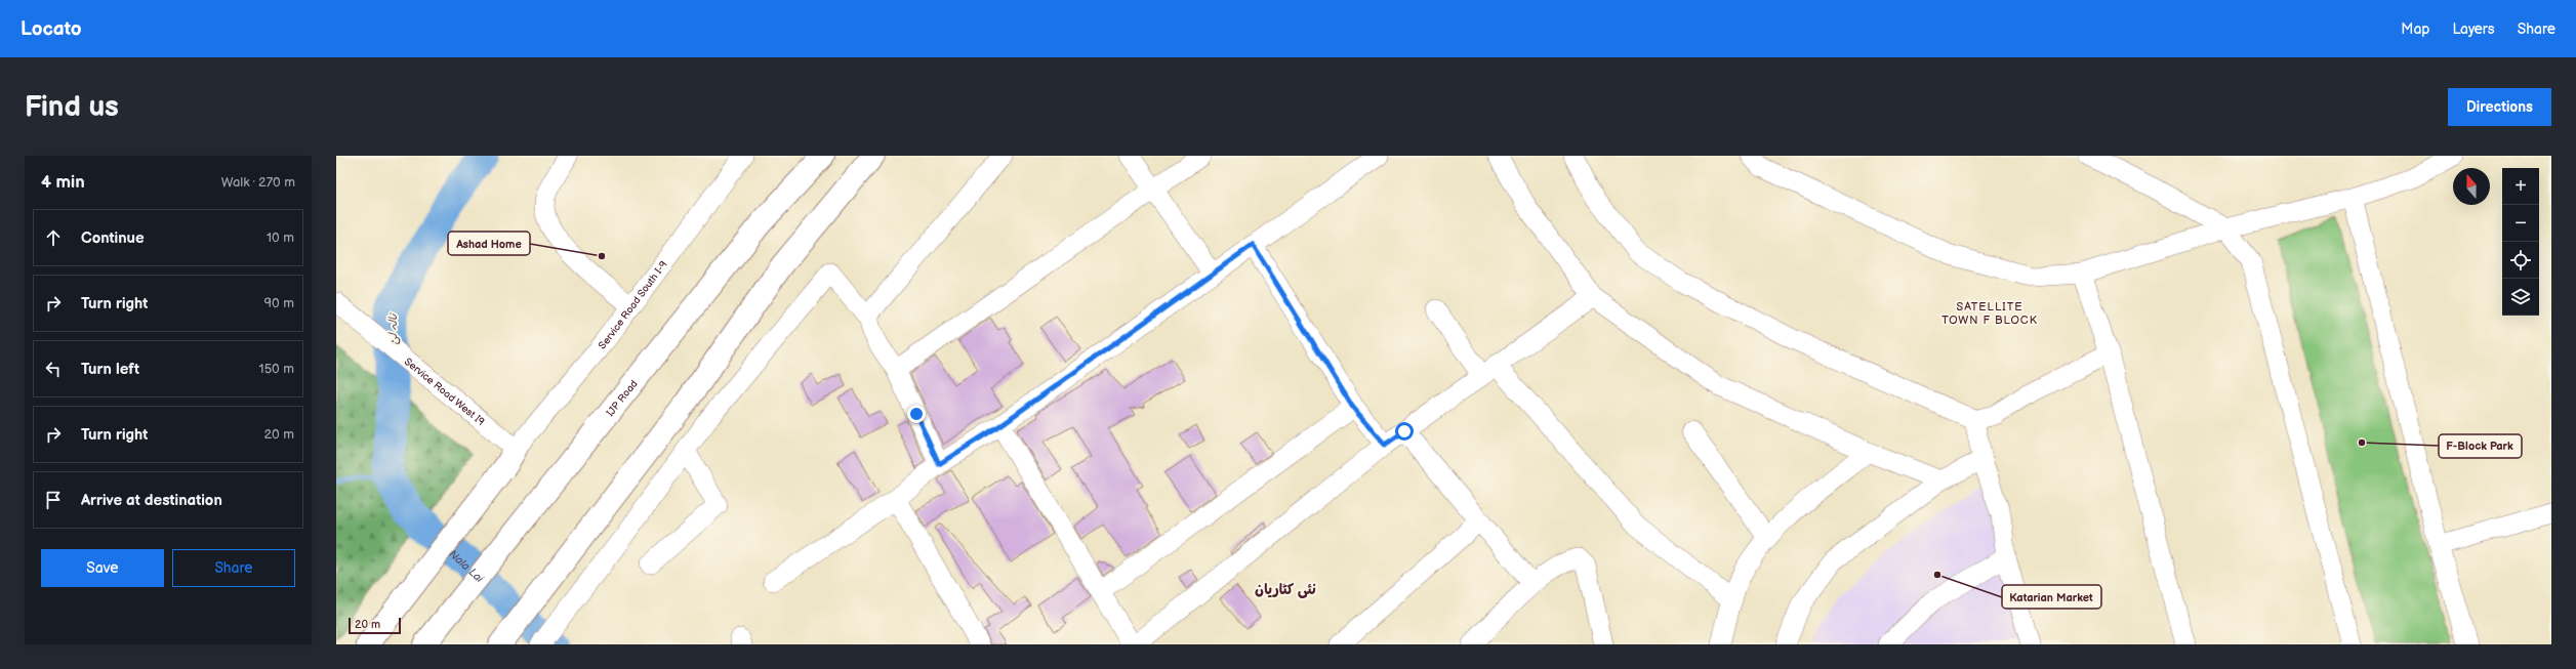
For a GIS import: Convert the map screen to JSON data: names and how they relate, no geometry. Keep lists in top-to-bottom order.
{
  "streets": {
    "main road": ["IJP Road"],
    "street": ["Service Road South I-9", "Service Road West I9"]
  },
  "crossings": [
    ["Service Road South I-9", "Service Road West I9"]
  ],
  "districts": ["SATELLITE TOWN F BLOCK", "نئی کٹاریان"],
  "water": ["نالہ لئ", "Nala Lai"],
  "places": ["Ashad Home", "F-Block Park", "Katarian Market"],
  "scale_bar": "20 m",
  "north": "top",
  "page": {
    "header": "Locato",
    "nav": ["Map", "Layers", "Share"],
    "buttons": [
      "Directions",
      ["Save", "Share"]
    ],
    "title": "Find us",
    "heading": ["4 min", "Walk · 270 m"],
    "map_buttons": ["+", "−"],
    "list": [
      ["Continue", "10 m"],
      ["Turn right", "90 m"],
      ["Turn left", "150 m"],
      ["Turn right", "20 m"],
      "Arrive at destination"
    ],
    "scale": "20 m"
  }
}
